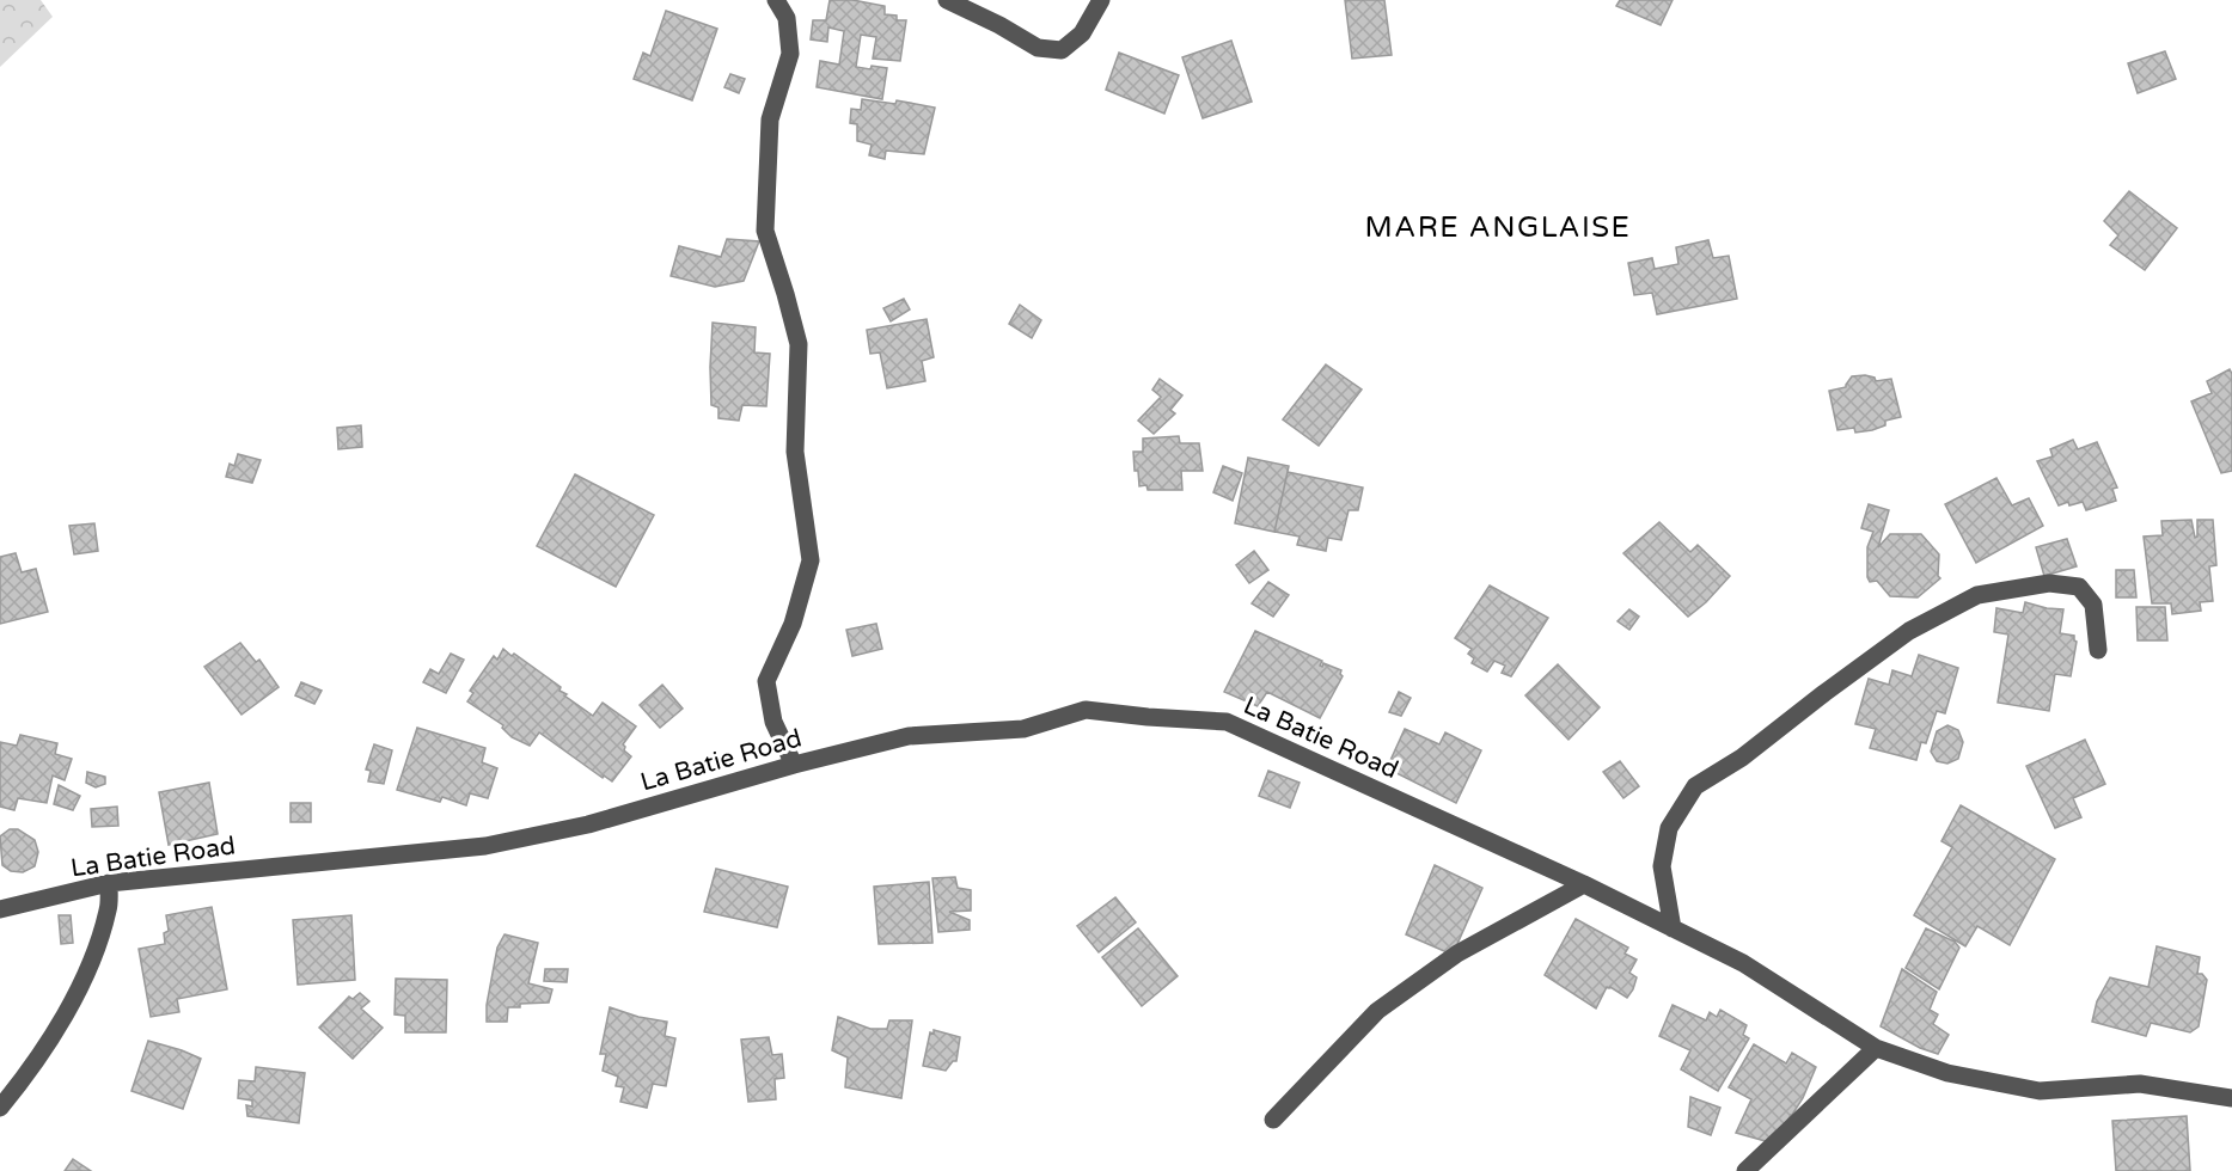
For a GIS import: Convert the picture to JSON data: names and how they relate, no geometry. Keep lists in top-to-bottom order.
{
  "streets": {
    "street": ["La Batie Road"]
  },
  "districts": ["MARE ANGLAISE"]
}
